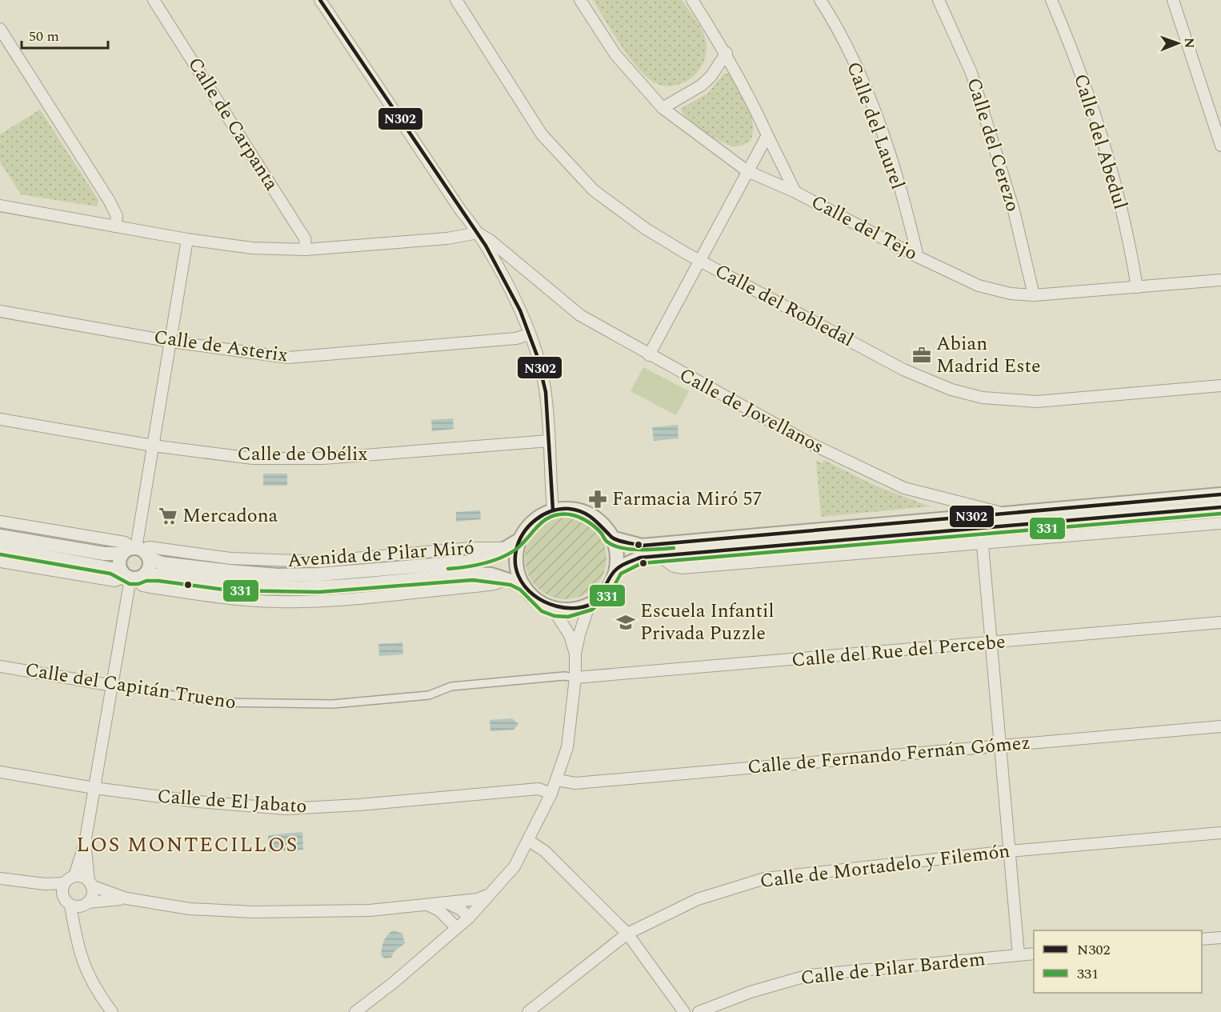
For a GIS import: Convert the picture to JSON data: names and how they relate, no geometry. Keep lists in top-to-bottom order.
{
  "streets": {
    "street": [
      "Calle de Carpanta",
      "Calle del Laurel",
      "Calle del Abedul",
      "Calle del Cerezo",
      "Calle del Tejo",
      "Calle del Robledal",
      "Calle de Asterix",
      "Calle de Jovellanos",
      "Calle de Obélix",
      "Avenida de Pilar Miró",
      "Calle del Rue del Percebe",
      "Calle del Capitán Trueno",
      "Calle de Fernando Fernán Gómez",
      "Calle de El Jabato",
      "Calle de Mortadelo y Filemón",
      "Calle de Pilar Bardem"
    ]
  },
  "crossings": [
    ["Calle del Laurel", "Calle del Tejo"],
    ["Calle del Abedul", "Calle del Tejo"],
    ["Calle del Cerezo", "Calle del Tejo"],
    ["Calle del Rue del Percebe", "Calle del Capitán Trueno"]
  ],
  "districts": ["LOS MONTECILLOS"],
  "places": {
    "office": ["Abian Madrid Este"],
    "pharmacy": ["Farmacia Miró 57"],
    "supermarket": ["Mercadona"],
    "school or university": ["Escuela Infantil Privada Puzzle"]
  },
  "lines": ["transit line N302", "transit line 331"],
  "legend": ["N302", "331"],
  "scale_bar": "50 m",
  "north": "right"
}
